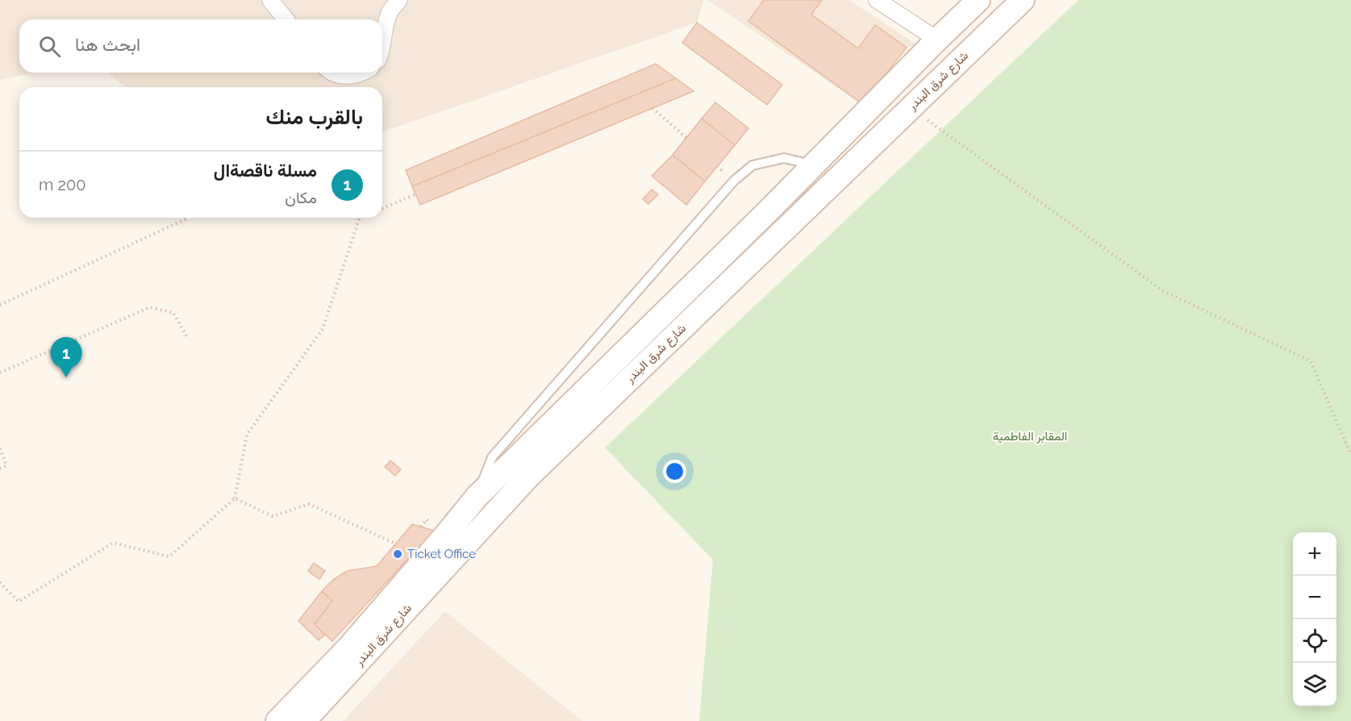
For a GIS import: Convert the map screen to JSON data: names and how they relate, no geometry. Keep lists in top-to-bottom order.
{
  "streets": {
    "main road": ["شارع شرق البندر"]
  },
  "parks": ["المقابر الفاطمية"],
  "places": ["Ticket Office"],
  "page": {
    "search": "ابحث هنا",
    "heading": "بالقرب منك",
    "list": [
      {
        "mark": "1",
        "name": "مسلة ناقصةال",
        "note": "مكان",
        "value": "200 m"
      }
    ],
    "pins": "1",
    "map_buttons": ["+", "−"]
  }
}
